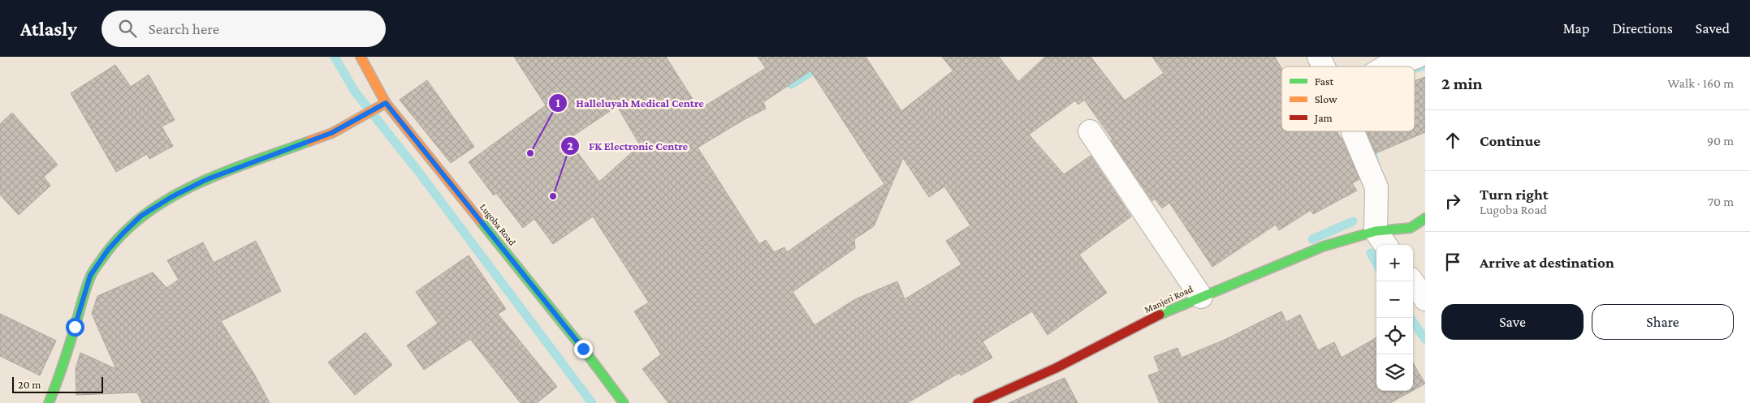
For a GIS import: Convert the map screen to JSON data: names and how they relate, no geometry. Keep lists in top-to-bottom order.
{
  "streets": {
    "street": ["Lugoba Road", "Manjeri Road"]
  },
  "places": ["Halleluyah Medical Centre", "FK Electronic Centre"],
  "legend": ["Fast", "Slow", "Jam"],
  "scale_bar": "20 m",
  "page": {
    "header": "Atlasly",
    "search": "Search here",
    "nav": ["Map", "Directions", "Saved"],
    "heading": ["2 min", "Walk · 160 m"],
    "list": [
      ["Continue", "90 m"],
      ["Turn right", "Lugoba Road", "70 m"],
      "Arrive at destination"
    ],
    "map_buttons": ["+", "−"],
    "buttons": ["Save", "Share"],
    "scale": "20 m"
  }
}
